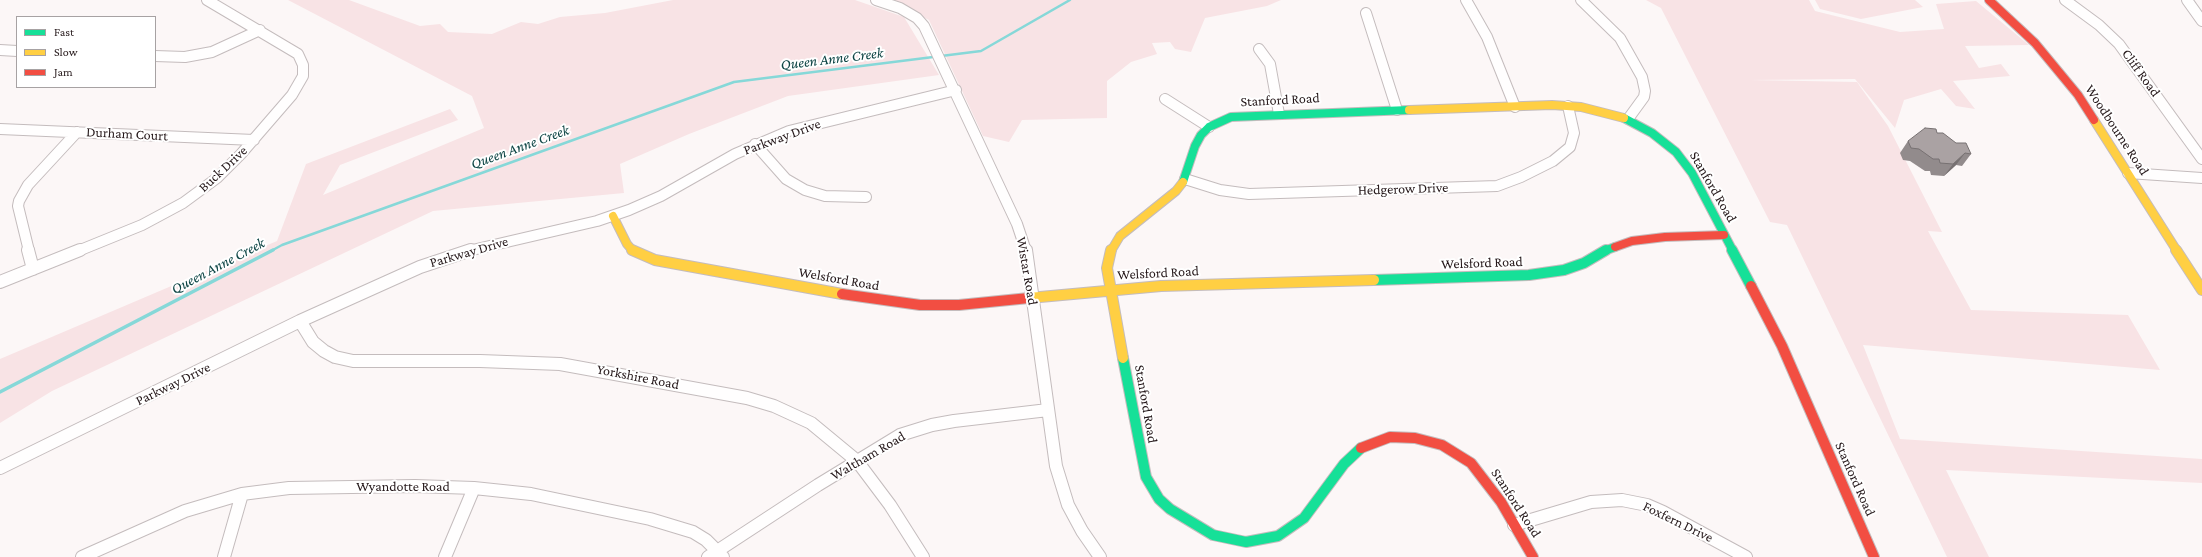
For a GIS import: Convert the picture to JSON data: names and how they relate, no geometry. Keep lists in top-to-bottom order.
{
  "streets": {
    "street": [
      "Cliff Road",
      "Stanford Road",
      "Woodbourne Road",
      "Durham Court",
      "Parkway Drive",
      "Buck Drive",
      "Hedgerow Drive",
      "Welsford Road",
      "Wistar Road",
      "Yorkshire Road",
      "Waltham Road",
      "Wyandotte Road",
      "Foxfern Drive"
    ]
  },
  "crossings": [
    ["Stanford Road", "Hedgerow Drive"],
    ["Stanford Road", "Welsford Road"],
    ["Stanford Road", "Foxfern Drive"],
    ["Durham Court", "Buck Drive"],
    ["Parkway Drive", "Welsford Road"],
    ["Parkway Drive", "Wistar Road"],
    ["Parkway Drive", "Yorkshire Road"],
    ["Welsford Road", "Wistar Road"],
    ["Wistar Road", "Waltham Road"],
    ["Yorkshire Road", "Waltham Road"],
    ["Waltham Road", "Wyandotte Road"]
  ],
  "water": ["Queen Anne Creek"],
  "legend": ["Fast", "Slow", "Jam"]
}
